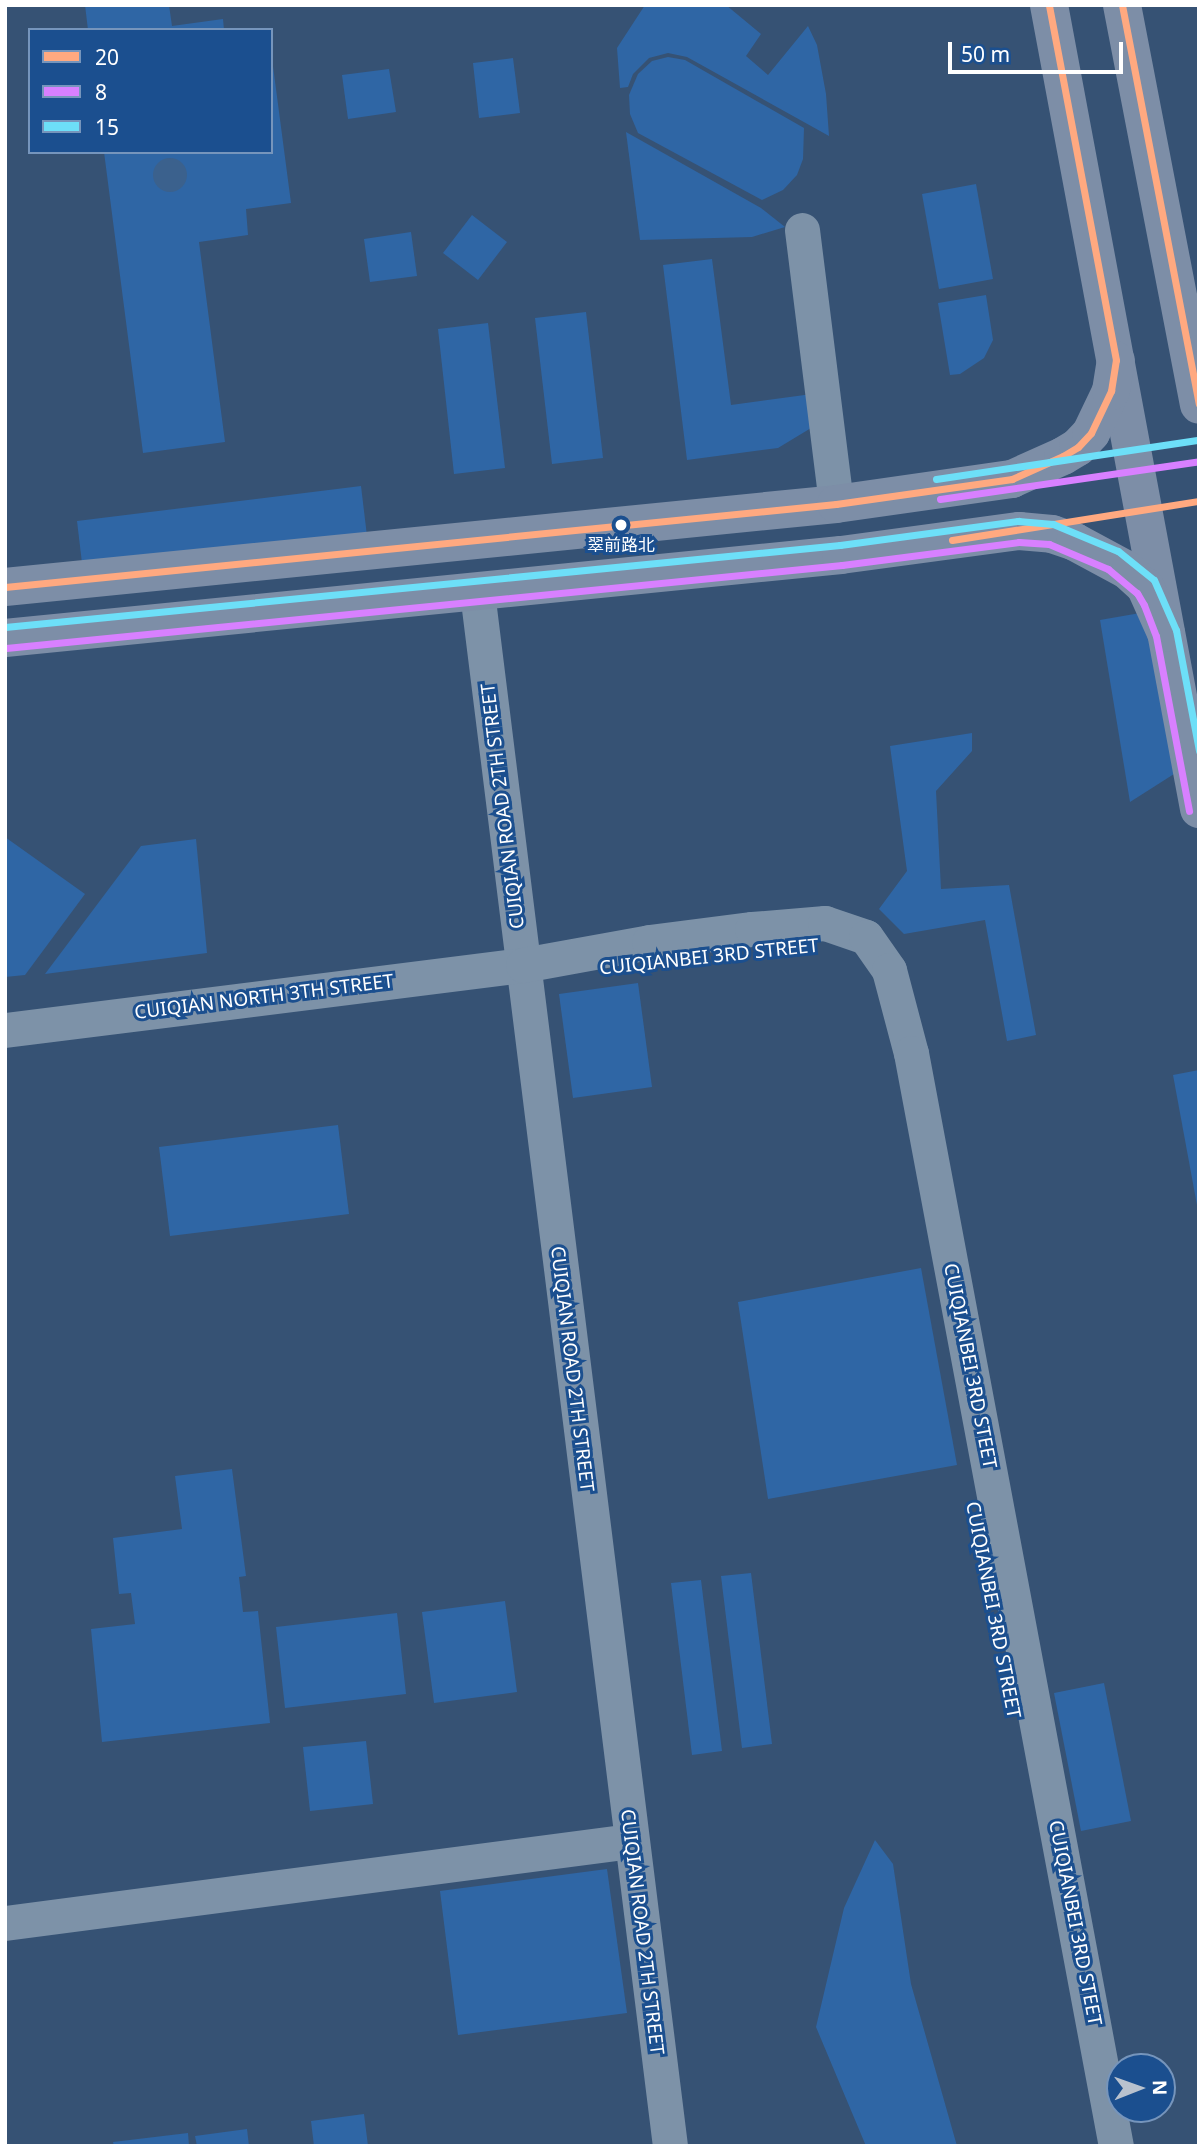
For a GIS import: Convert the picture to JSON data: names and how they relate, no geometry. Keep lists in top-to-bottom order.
{
  "streets": {
    "street": [
      "CUIQIAN ROAD 2TH STREET",
      "CUIQIANBEI 3RD STREET",
      "CUIQIAN NORTH 3TH STREET",
      "CUIQIANBEI 3RD STEET"
    ]
  },
  "crossings": [
    ["CUIQIAN ROAD 2TH STREET", "CUIQIANBEI 3RD STREET"],
    ["CUIQIAN ROAD 2TH STREET", "CUIQIAN NORTH 3TH STREET"],
    ["CUIQIAN ROAD 2TH STREET", "CUIQIANBEI 3RD STEET"],
    ["CUIQIANBEI 3RD STREET", "CUIQIAN NORTH 3TH STREET"],
    ["CUIQIANBEI 3RD STREET", "CUIQIANBEI 3RD STEET"],
    ["CUIQIAN NORTH 3TH STREET", "CUIQIANBEI 3RD STEET"]
  ],
  "places": ["翠前路北"],
  "lines": ["transit line 20", "transit line 15", "transit line 8"],
  "legend": ["20", "8", "15"],
  "scale_bar": "50 m",
  "north": "right"
}
